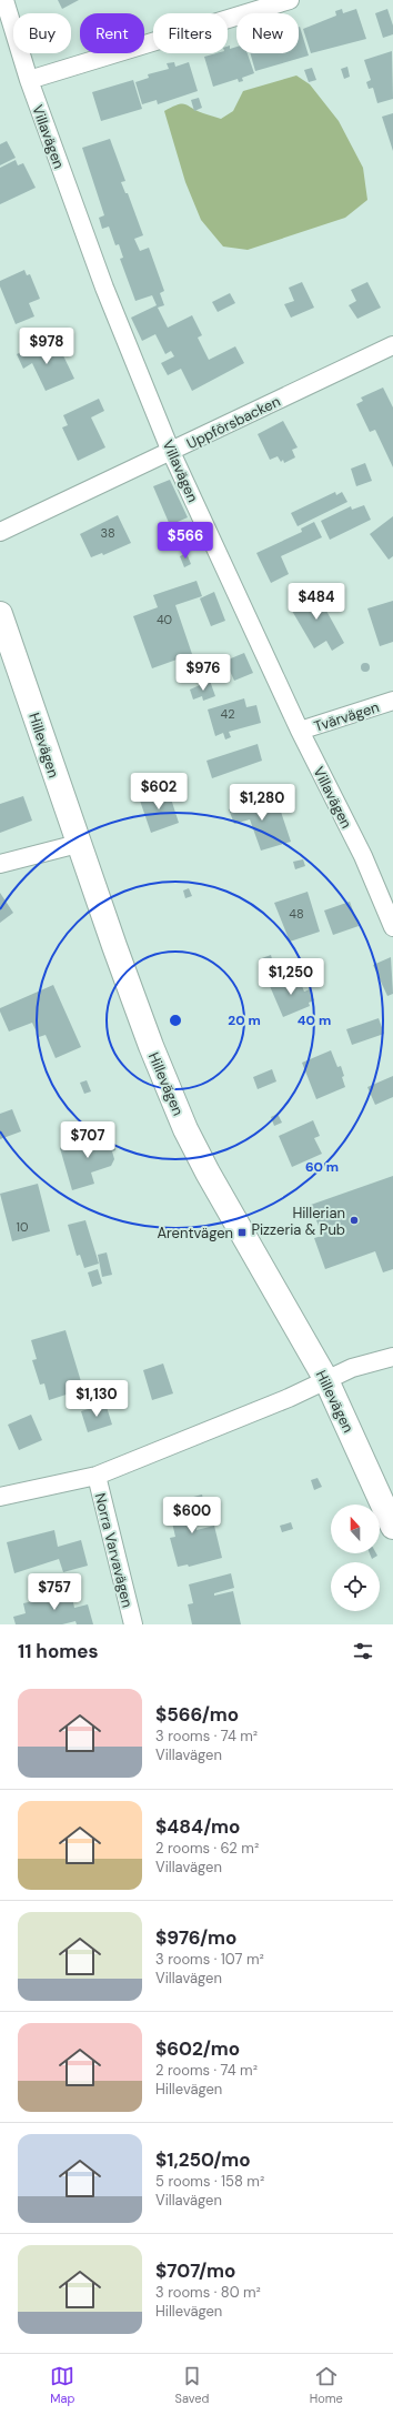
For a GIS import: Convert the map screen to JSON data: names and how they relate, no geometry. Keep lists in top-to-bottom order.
{
  "streets": {
    "street": [
      "Villavägen",
      "Uppförsbacken",
      "Tvärvägen",
      "Hillevägen",
      "Norra Varvavägen"
    ]
  },
  "crossings": [
    ["Villavägen", "Uppförsbacken"],
    ["Villavägen", "Tvärvägen"]
  ],
  "places": {
    "other": ["Hillerian Pizzeria & Pub"],
    "transit": ["Arentvägen"]
  },
  "house_numbers": [
    "38",
    "40",
    "42",
    "48",
    "10"
  ],
  "north": "top",
  "page": {
    "chip": [
      "Buy",
      "Rent",
      "Filters",
      "New"
    ],
    "price": [
      "$978",
      "$566",
      "$484",
      "$976",
      "$602",
      "$1,280",
      "$1,250",
      "$707",
      "$1,130",
      "$600",
      "$757"
    ],
    "heading": "11 homes",
    "list": [
      {
        "name": "$566/mo",
        "note": "3 rooms · 74 m² · Villavägen"
      },
      {
        "name": "$484/mo",
        "note": "2 rooms · 62 m² · Villavägen"
      },
      {
        "name": "$976/mo",
        "note": "3 rooms · 107 m² · Villavägen"
      },
      {
        "name": "$602/mo",
        "note": "2 rooms · 74 m² · Hillevägen"
      },
      {
        "name": "$1,250/mo",
        "note": "5 rooms · 158 m² · Villavägen"
      },
      {
        "name": "$707/mo",
        "note": "3 rooms · 80 m² · Hillevägen"
      }
    ],
    "tabs": ["Map", "Saved", "Home"]
  },
  "rings": ["20 m", "40 m", "60 m"]
}
